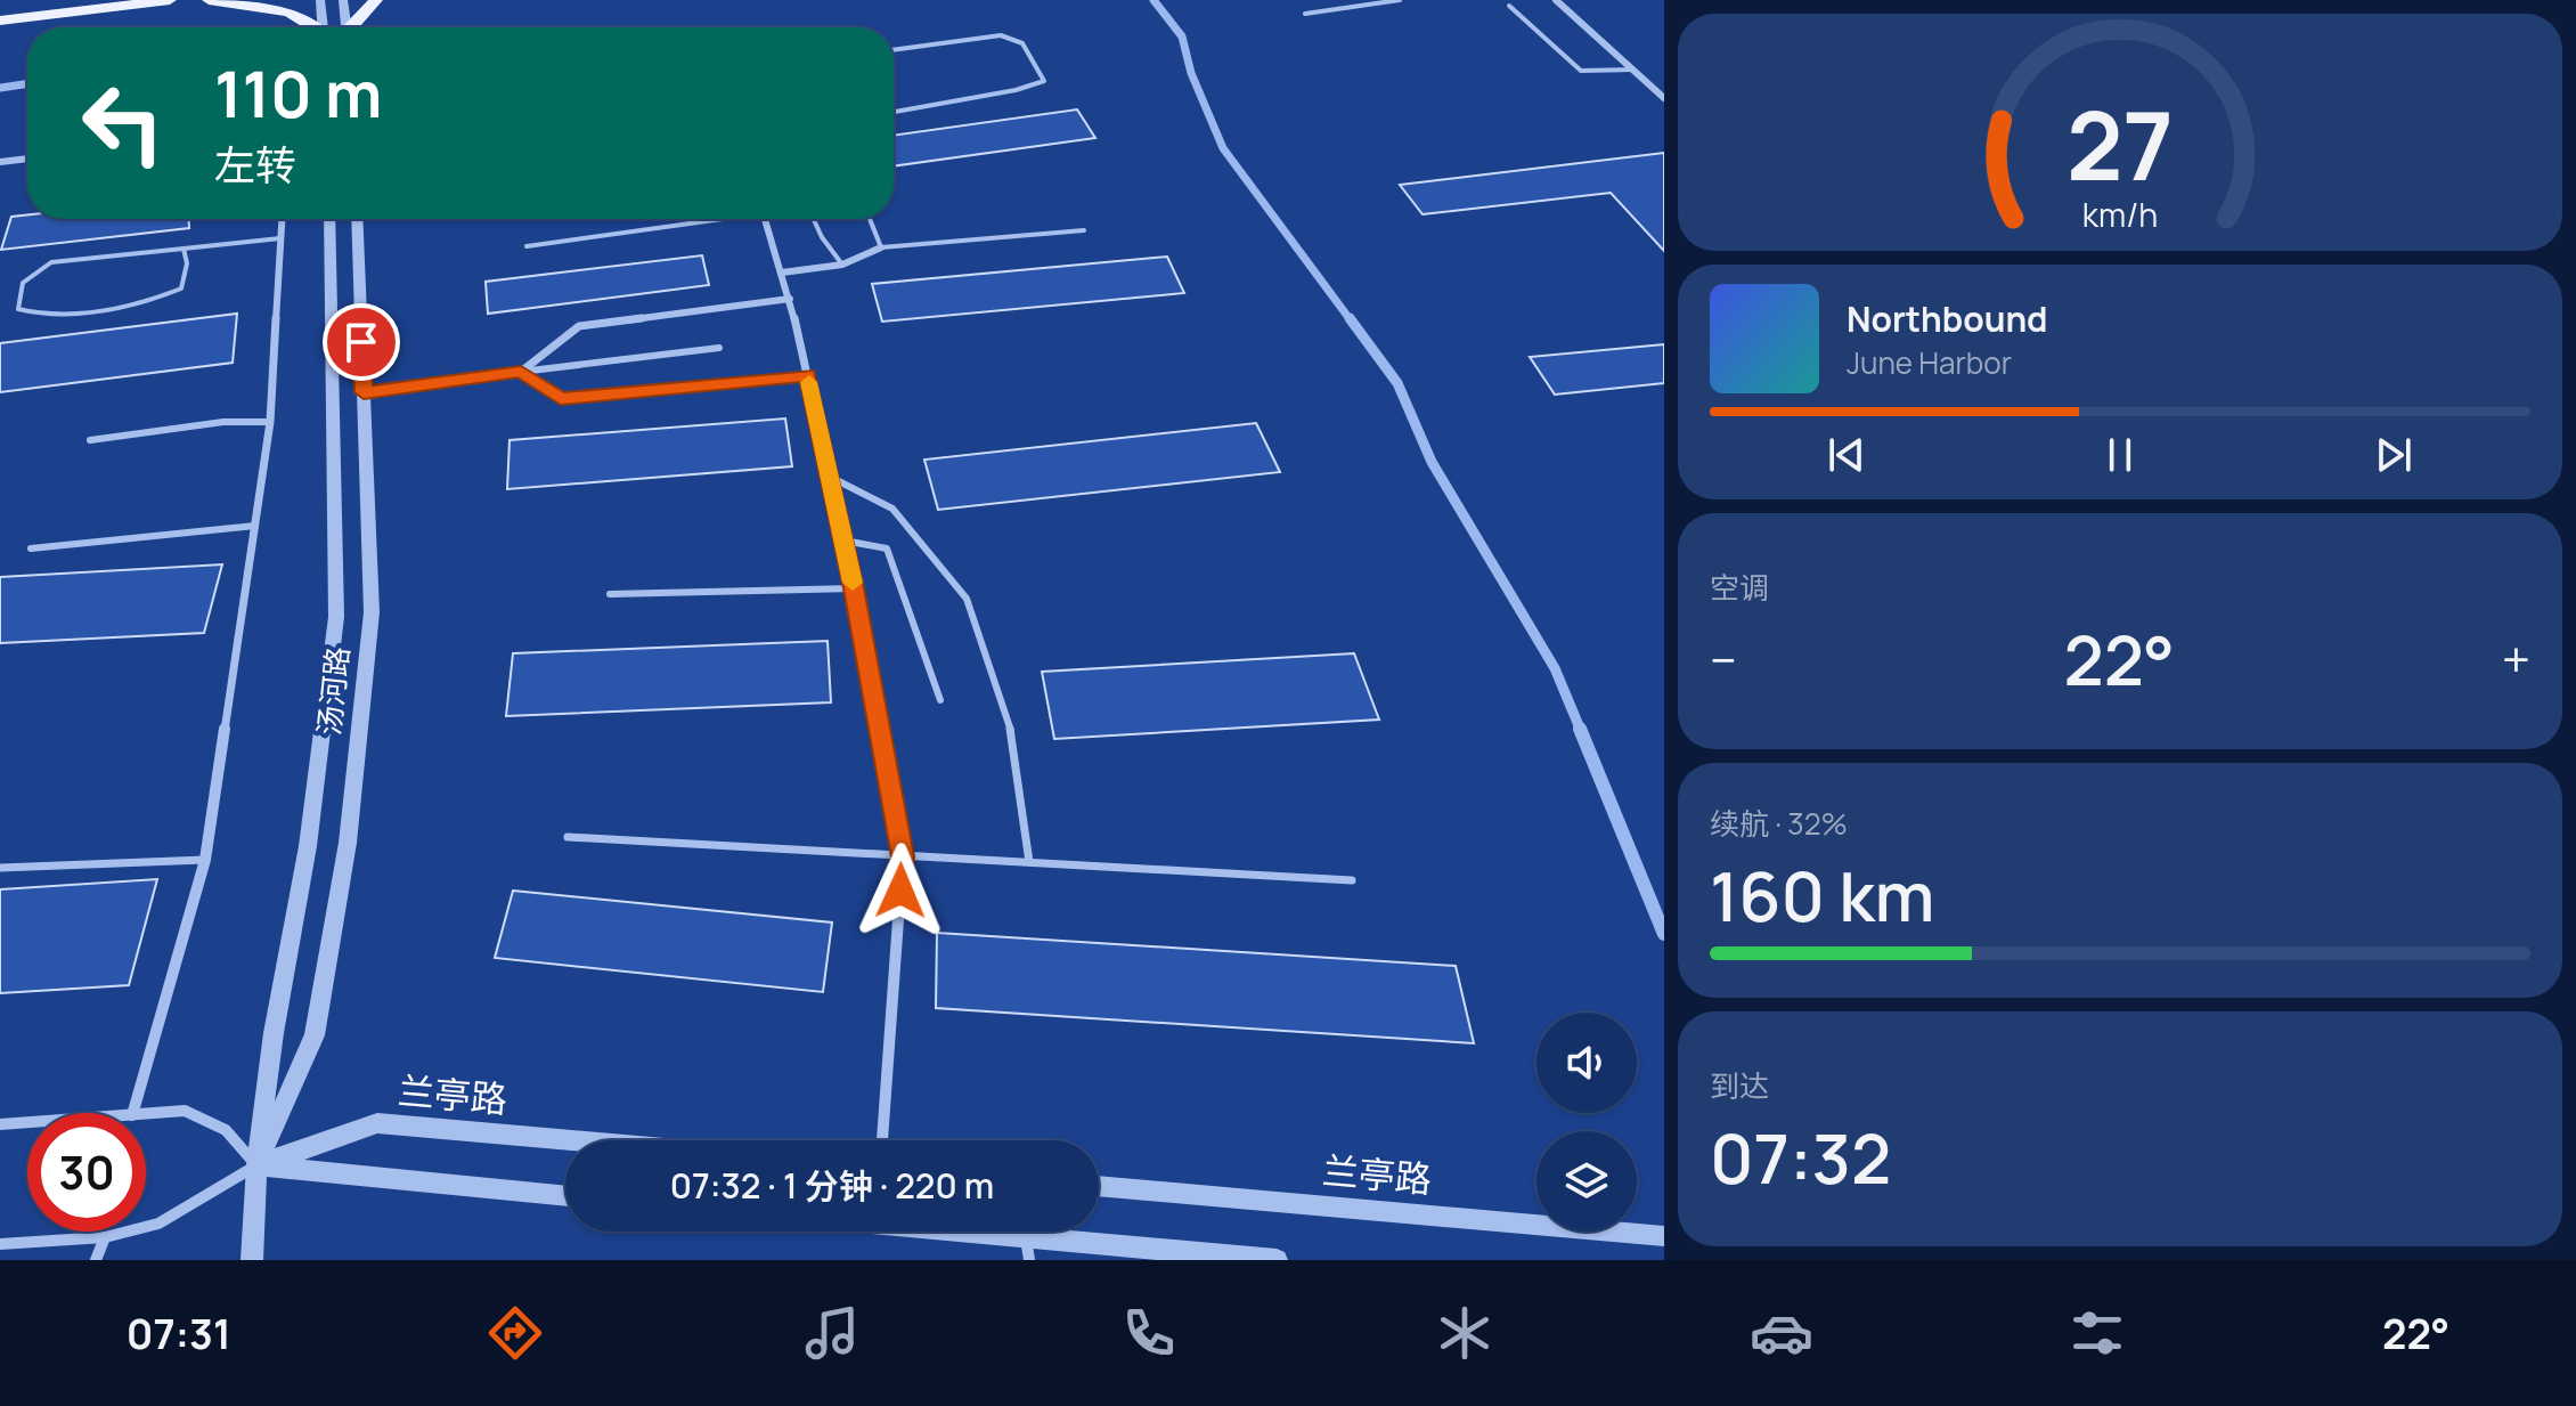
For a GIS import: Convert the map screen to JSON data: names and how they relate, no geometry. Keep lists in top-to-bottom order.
{
  "streets": {
    "street": ["汤河路", "兰亭路"]
  },
  "crossings": [
    ["汤河路", "兰亭路"]
  ],
  "page": {
    "turn": ["110 m", "左转"],
    "song": ["Northbound", "June Harbor"],
    "tile": [
      "空调",
      ["续航 · 32%", "160 km"],
      ["到达", "07:32"]
    ],
    "heat": ["−", "22°", "+"],
    "limit": "30",
    "trip": "07:32 · 1 分钟 · 220 m",
    "tabs": ["07:31", "22°"],
    "gauge": ["27", "km/h"]
  }
}
